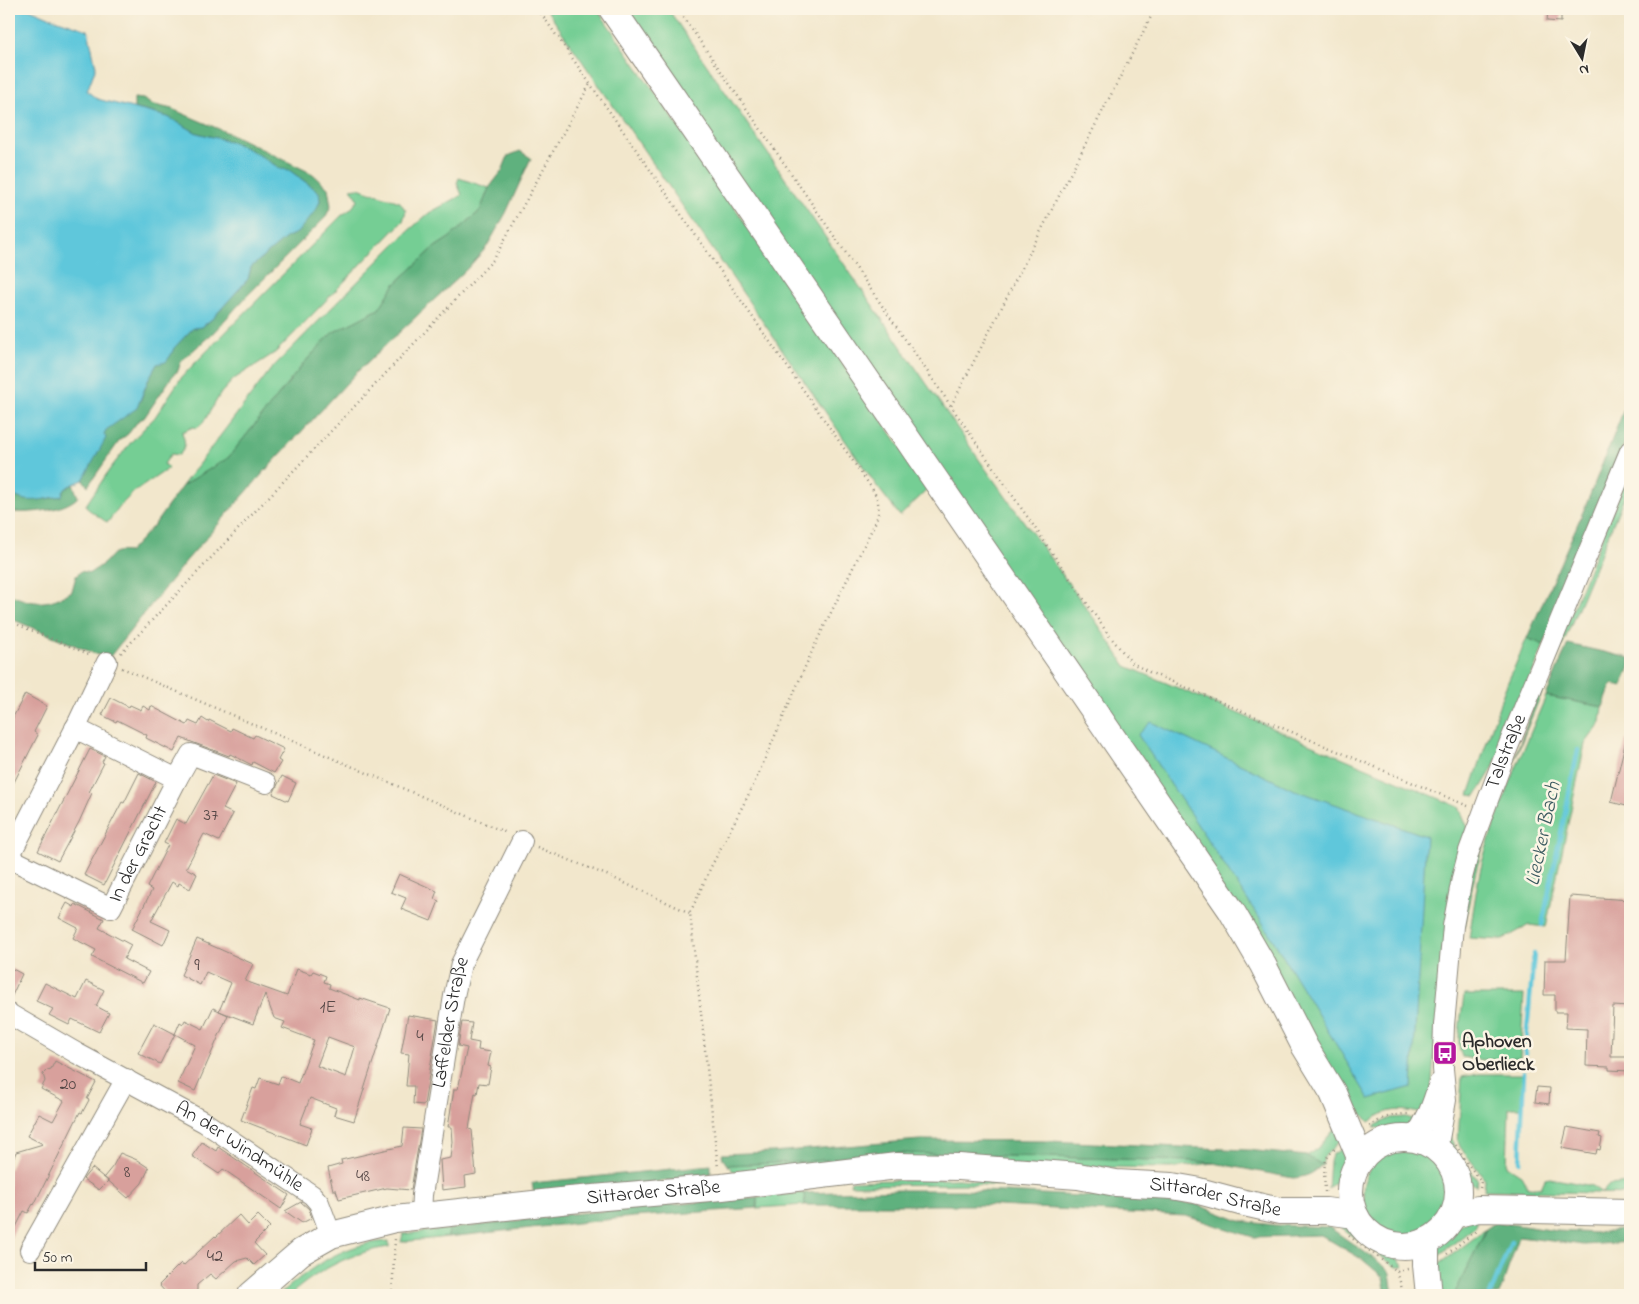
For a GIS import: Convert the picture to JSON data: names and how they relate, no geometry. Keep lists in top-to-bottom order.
{
  "streets": {
    "main road": ["Sittarder Straße"],
    "street": [
      "Talstraße",
      "In der Gracht",
      "Laffelder Straße",
      "An der Windmühle"
    ]
  },
  "crossings": [
    ["Talstraße", "Sittarder Straße"],
    ["Laffelder Straße", "Sittarder Straße"],
    ["An der Windmühle", "Sittarder Straße"]
  ],
  "water": ["Liecker Bach"],
  "places": {
    "bus stop": ["Aphoven Oberlieck"]
  },
  "house_numbers": [
    "37",
    "9",
    "1E",
    "4",
    "20",
    "8",
    "48",
    "42"
  ],
  "scale_bar": "50 m",
  "north": "bottom"
}
